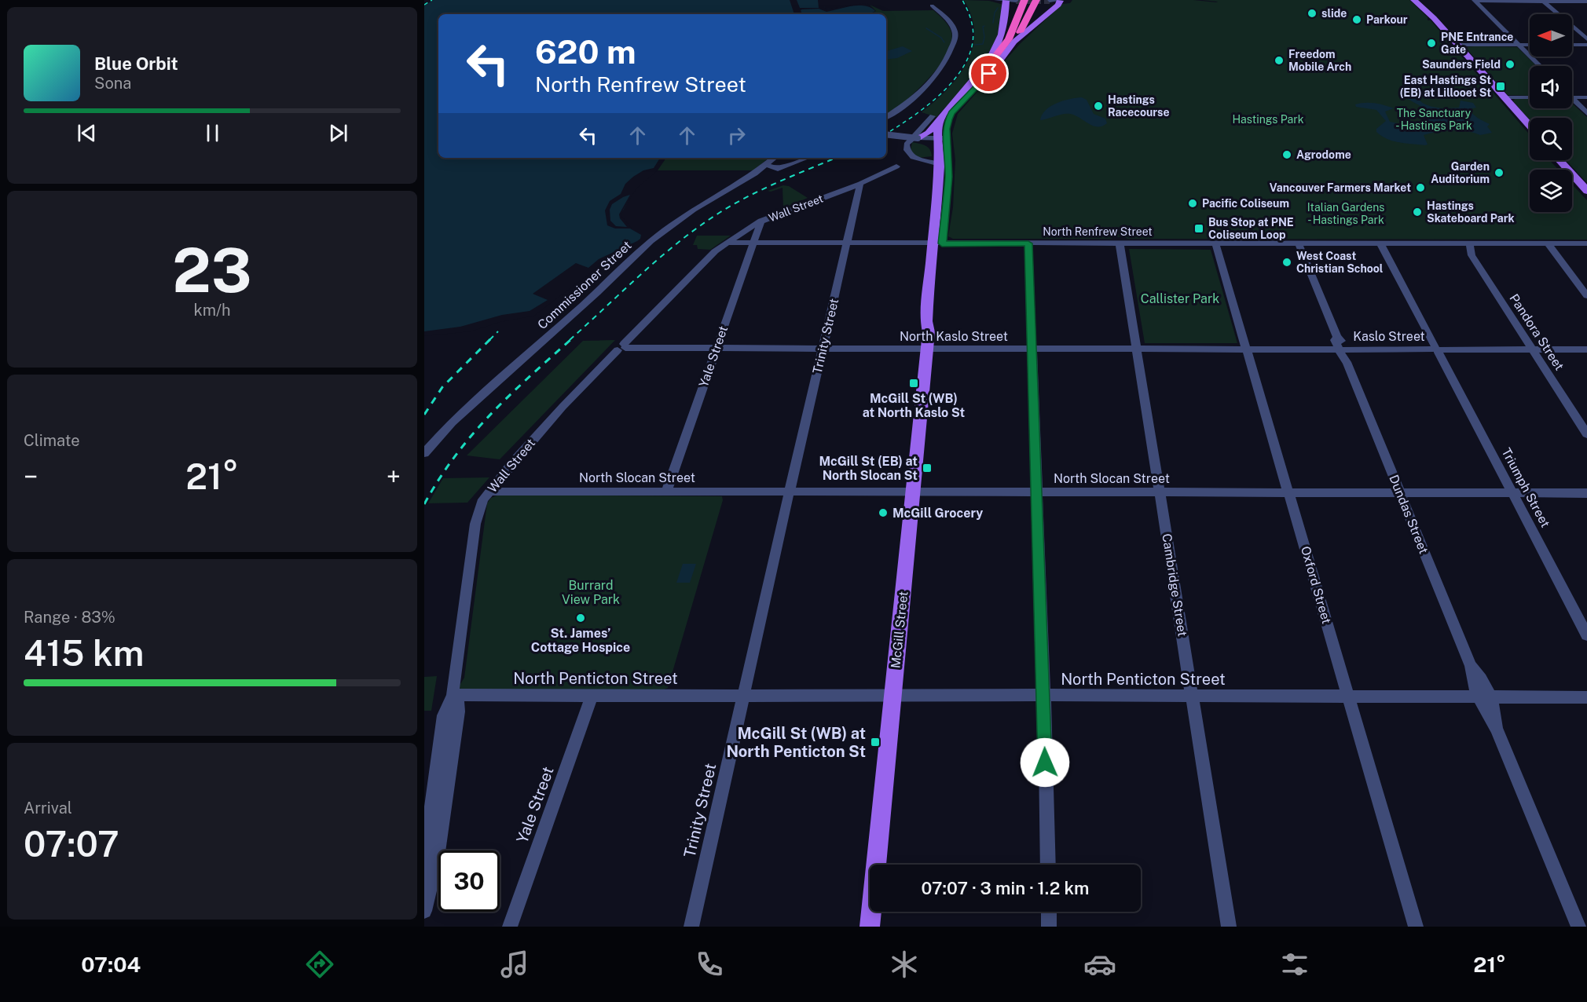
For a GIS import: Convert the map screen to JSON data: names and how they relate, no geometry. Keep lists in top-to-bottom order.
{
  "streets": {
    "main road": ["McGill Street"],
    "street": [
      "Wall Street",
      "North Renfrew Street",
      "Commissioner Street",
      "Pandora Street",
      "Trinity Street",
      "North Kaslo Street",
      "Kaslo Street",
      "Yale Street",
      "North Slocan Street",
      "Triumph Street",
      "Dundas Street",
      "Cambridge Street",
      "Oxford Street",
      "North Penticton Street"
    ]
  },
  "crossings": [
    ["Wall Street", "North Renfrew Street"],
    ["Wall Street", "Trinity Street"],
    ["Wall Street", "North Kaslo Street"],
    ["Wall Street", "Yale Street"],
    ["Wall Street", "North Slocan Street"],
    ["Wall Street", "North Penticton Street"],
    ["North Renfrew Street", "Pandora Street"],
    ["North Renfrew Street", "Trinity Street"],
    ["North Renfrew Street", "Yale Street"],
    ["North Renfrew Street", "Triumph Street"],
    ["North Renfrew Street", "Cambridge Street"],
    ["North Renfrew Street", "Oxford Street"],
    ["North Renfrew Street", "McGill Street"],
    ["Pandora Street", "Kaslo Street"],
    ["Trinity Street", "North Kaslo Street"],
    ["Trinity Street", "North Slocan Street"],
    ["Trinity Street", "North Penticton Street"],
    ["North Kaslo Street", "Kaslo Street"],
    ["North Kaslo Street", "Yale Street"],
    ["North Kaslo Street", "Dundas Street"],
    ["North Kaslo Street", "Cambridge Street"],
    ["North Kaslo Street", "Oxford Street"],
    ["North Kaslo Street", "McGill Street"],
    ["Kaslo Street", "Triumph Street"],
    ["Kaslo Street", "Dundas Street"],
    ["Yale Street", "North Slocan Street"],
    ["Yale Street", "North Penticton Street"],
    ["North Slocan Street", "Triumph Street"],
    ["North Slocan Street", "Dundas Street"],
    ["North Slocan Street", "Cambridge Street"],
    ["North Slocan Street", "Oxford Street"],
    ["North Slocan Street", "McGill Street"],
    ["Dundas Street", "North Penticton Street"],
    ["Cambridge Street", "North Penticton Street"],
    ["Oxford Street", "North Penticton Street"],
    ["McGill Street", "North Penticton Street"]
  ],
  "parks": [
    "The Sanctuary - Hastings Park",
    "Hastings Park",
    "Italian Gardens - Hastings Park",
    "Callister Park",
    "Burrard View Park"
  ],
  "places": {
    "other": [
      "slide",
      "Parkour",
      "PNE Entrance Gate",
      "Freedom Mobile Arch",
      "Saunders Field",
      "Hastings Racecourse",
      "Agrodome",
      "Garden Auditorium",
      "Vancouver Farmers Market",
      "Pacific Coliseum",
      "Hastings Skateboard Park",
      "West Coast Christian School",
      "McGill Grocery",
      "St. James’ Cottage Hospice"
    ],
    "transit": [
      "East Hastings St (EB) at Lillooet St",
      "Bus Stop at PNE Coliseum Loop",
      "McGill St (WB) at North Kaslo St",
      "McGill St (EB) at North Slocan St",
      "McGill St (WB) at North Penticton St"
    ]
  },
  "north": "left",
  "page": {
    "turn": ["620 m", "North Renfrew Street"],
    "song": ["Blue Orbit", "Sona"],
    "tile": [
      ["23", "km/h"],
      "Climate",
      ["Range · 83%", "415 km"],
      ["Arrival", "07:07"]
    ],
    "heat": ["−", "21°", "+"],
    "limit": "30",
    "trip": "07:07 · 3 min · 1.2 km",
    "tabs": ["07:04", "21°"]
  }
}
